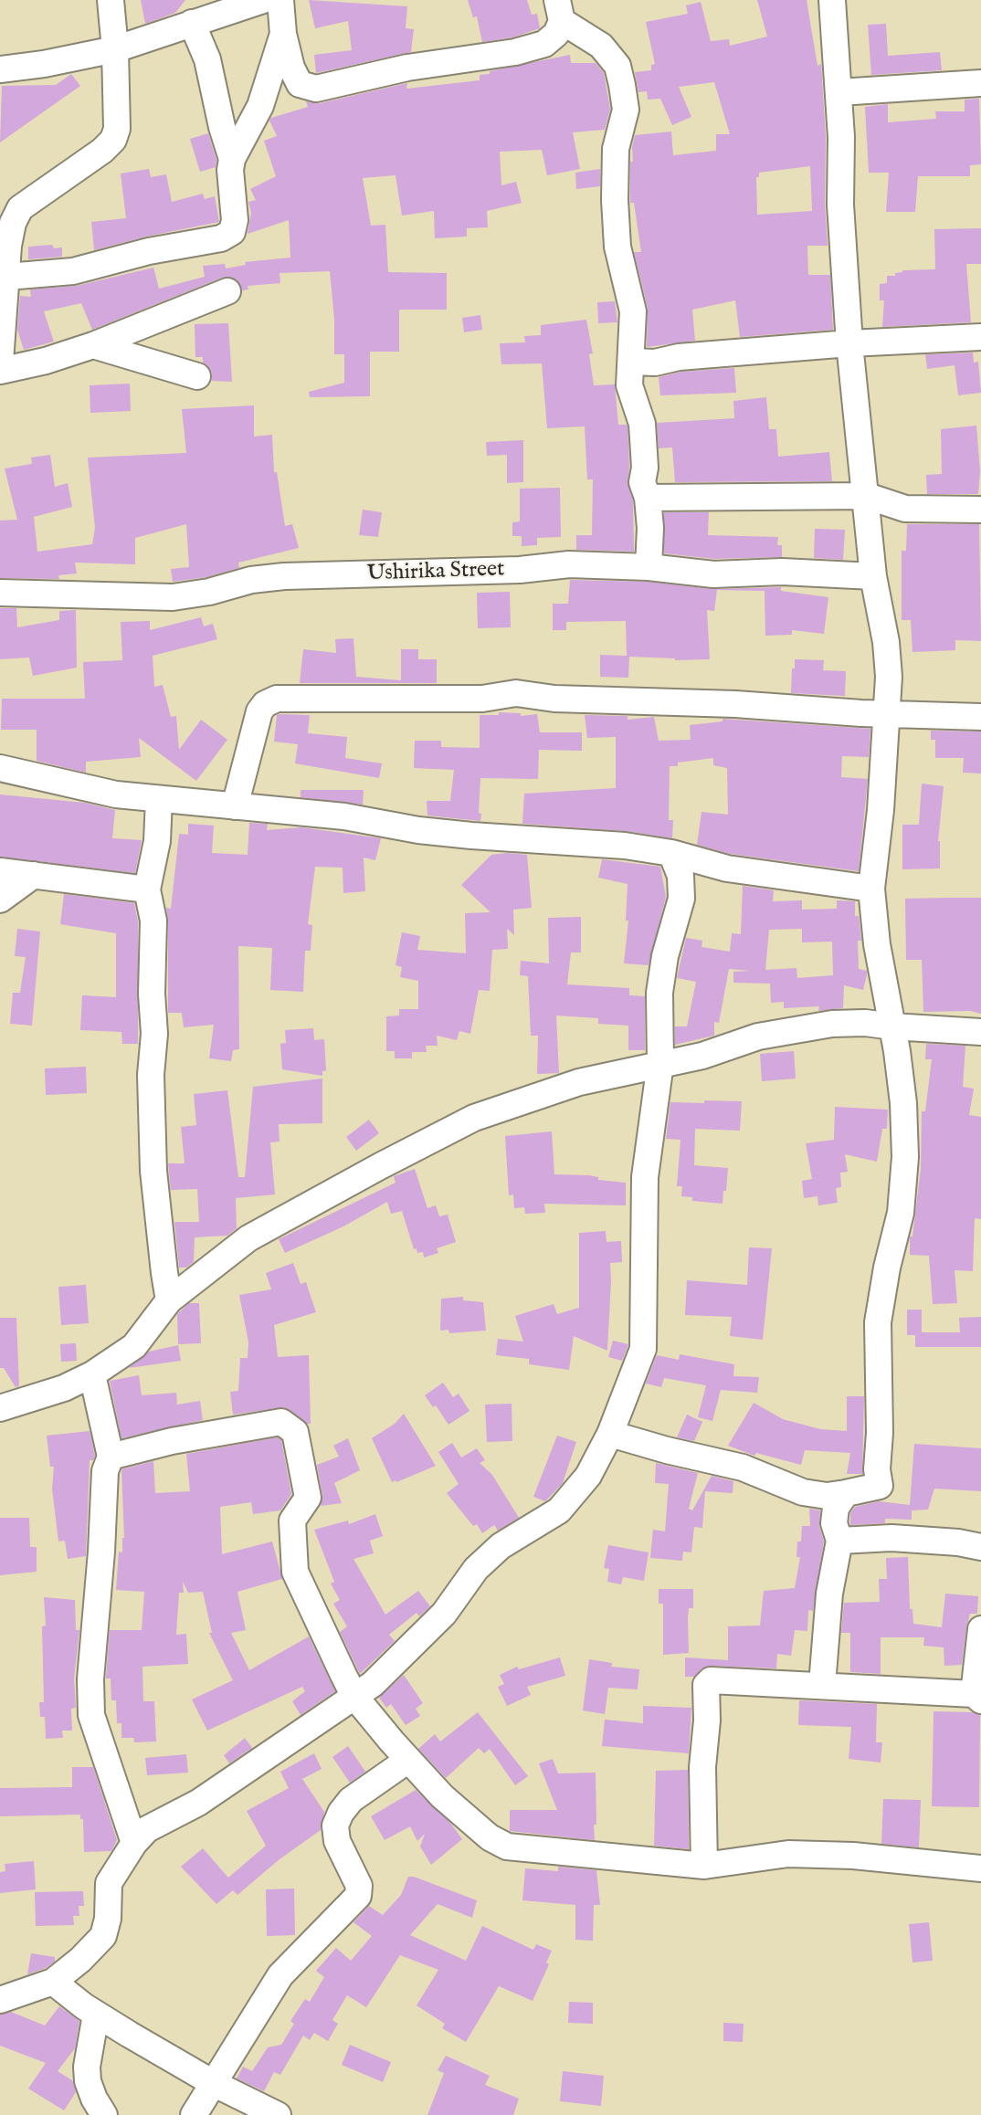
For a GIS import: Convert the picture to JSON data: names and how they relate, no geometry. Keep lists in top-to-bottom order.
{
  "streets": {
    "street": ["Ushirika Street"]
  }
}
